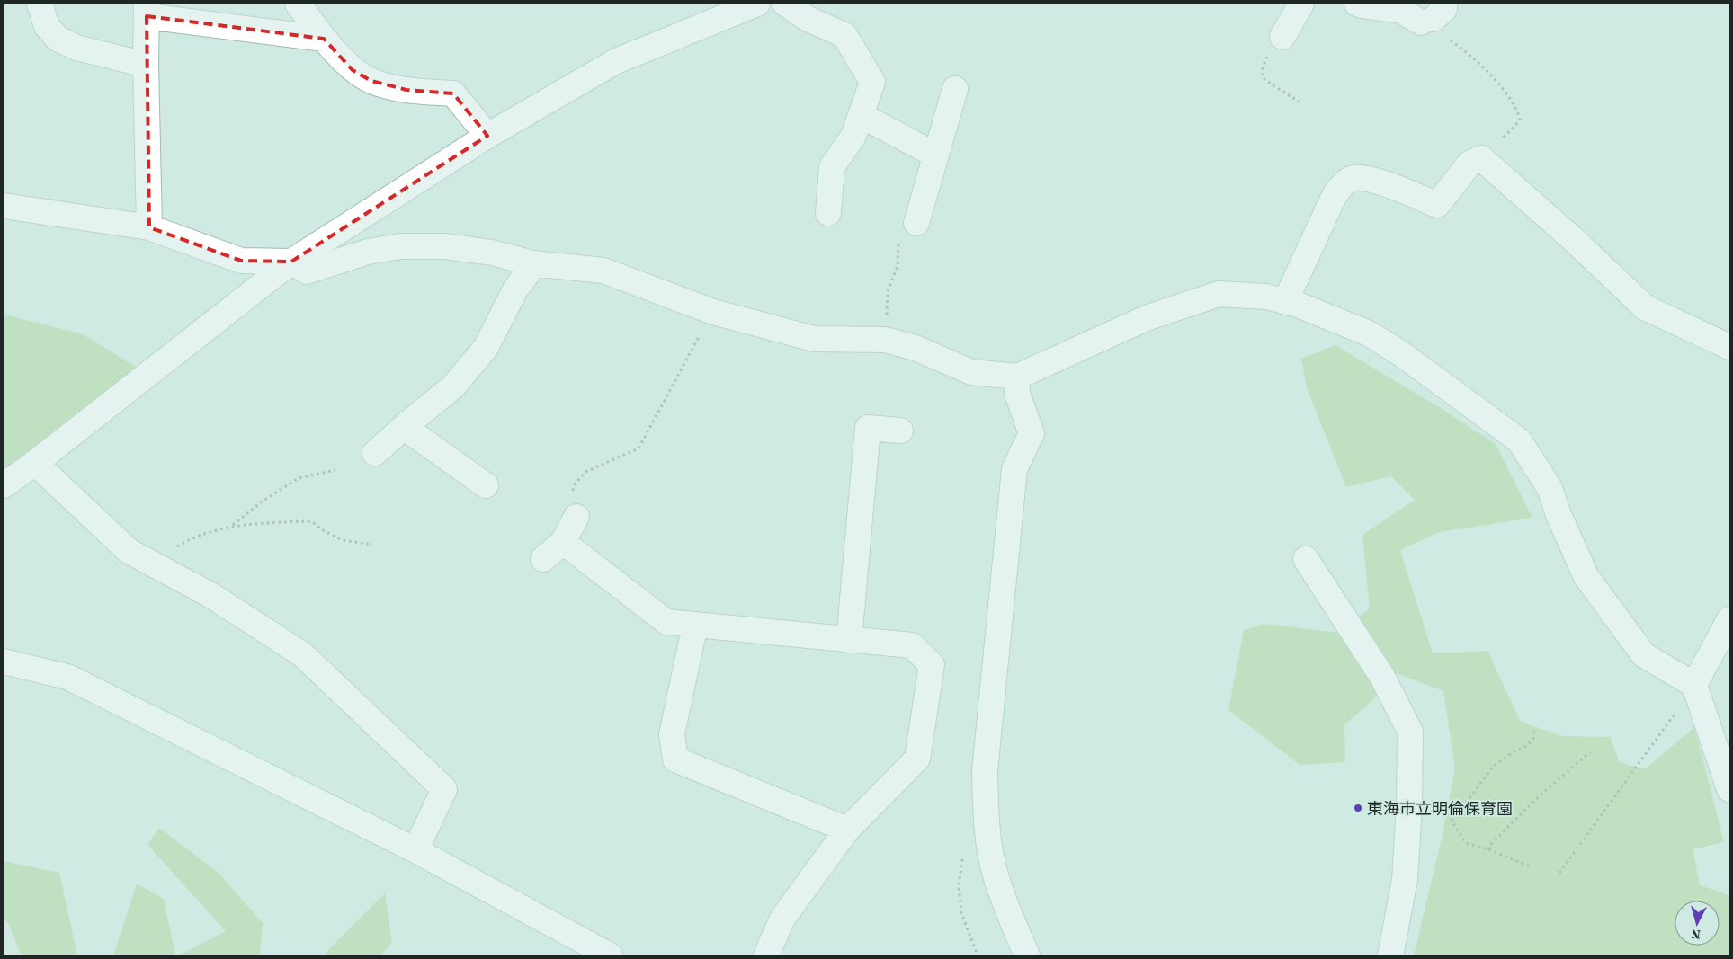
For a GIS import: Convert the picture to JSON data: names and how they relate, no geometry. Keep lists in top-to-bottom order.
{
  "places": ["東海市立明倫保育園"],
  "north": "bottom"
}
